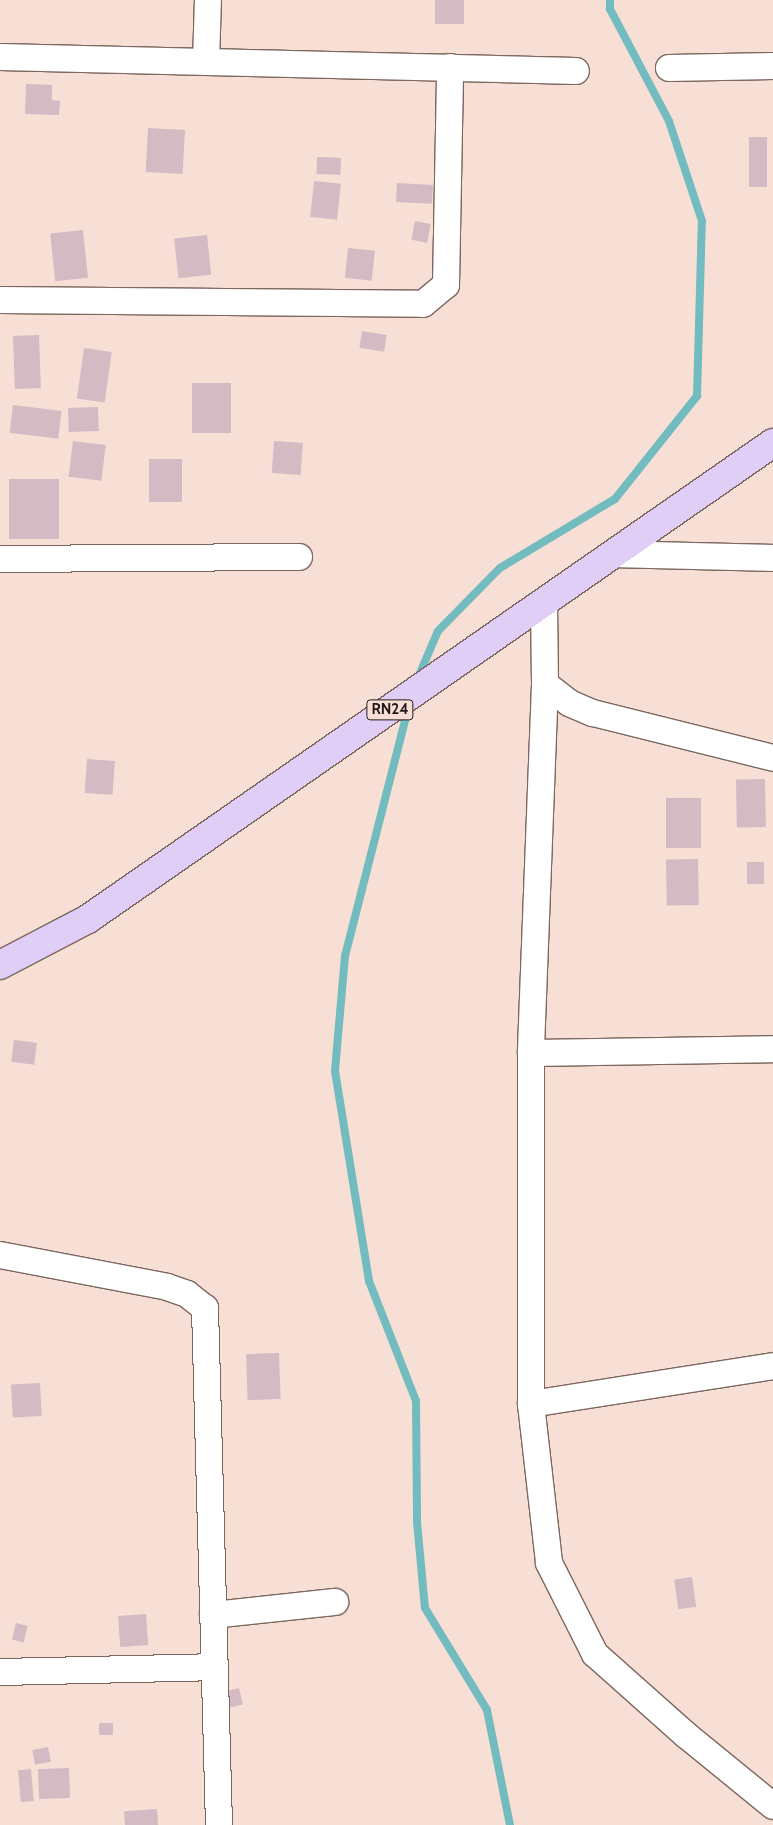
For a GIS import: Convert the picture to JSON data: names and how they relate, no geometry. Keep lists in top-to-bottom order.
{
  "streets": {
    "main road": ["RN24"]
  }
}
